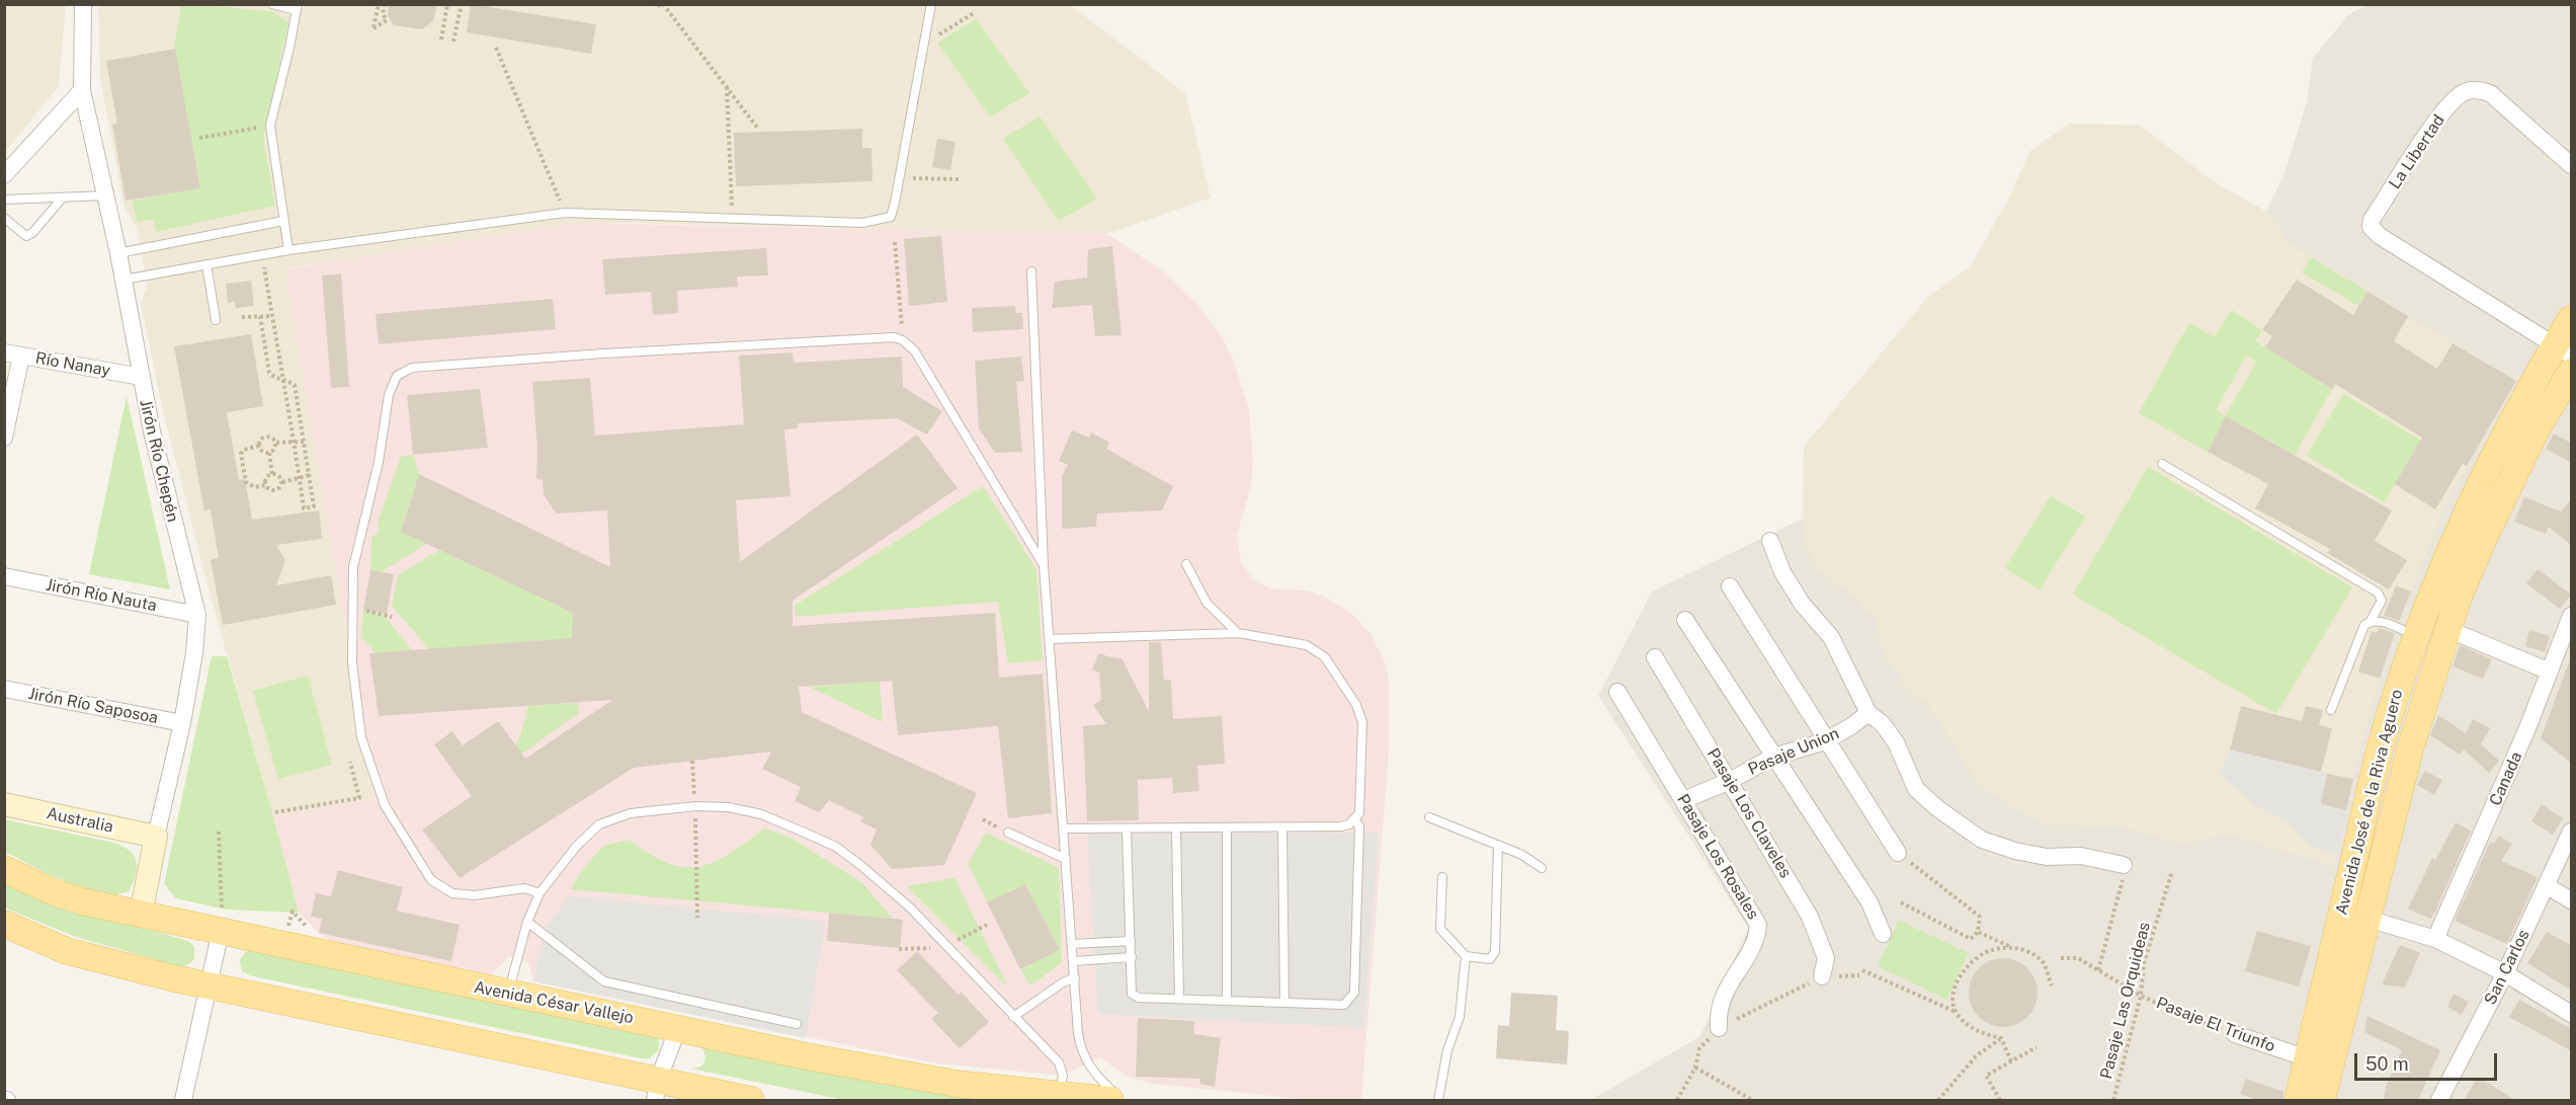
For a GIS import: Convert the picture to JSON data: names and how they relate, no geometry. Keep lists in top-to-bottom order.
{
  "streets": {
    "main road": ["Avenida José de la Riva Aguero", "Avenida César Vallejo"],
    "street": [
      "La Libertad",
      "Río Nanay",
      "Jirón Río Chepén",
      "Jirón Río Nauta",
      "Jirón Río Saposoa",
      "Pasaje Union",
      "Canada",
      "Pasaje Los Claveles",
      "Australia",
      "Pasaje Los Rosales",
      "San Carlos",
      "Pasaje El Triunfo"
    ],
    "path": ["Pasaje Las Orquideas"]
  },
  "crossings": [
    ["La Libertad", "Avenida José de la Riva Aguero"],
    ["Río Nanay", "Jirón Río Chepén"],
    ["Jirón Río Chepén", "Jirón Río Nauta"],
    ["Jirón Río Chepén", "Jirón Río Saposoa"],
    ["Jirón Río Chepén", "Australia"],
    ["Jirón Río Chepén", "Avenida César Vallejo"],
    ["Pasaje Union", "Pasaje Los Claveles"],
    ["Pasaje Union", "Pasaje Los Rosales"],
    ["Avenida José de la Riva Aguero", "Pasaje El Triunfo"],
    ["Pasaje Las Orquideas", "Pasaje El Triunfo"]
  ],
  "scale_bar": "50 m"
}
